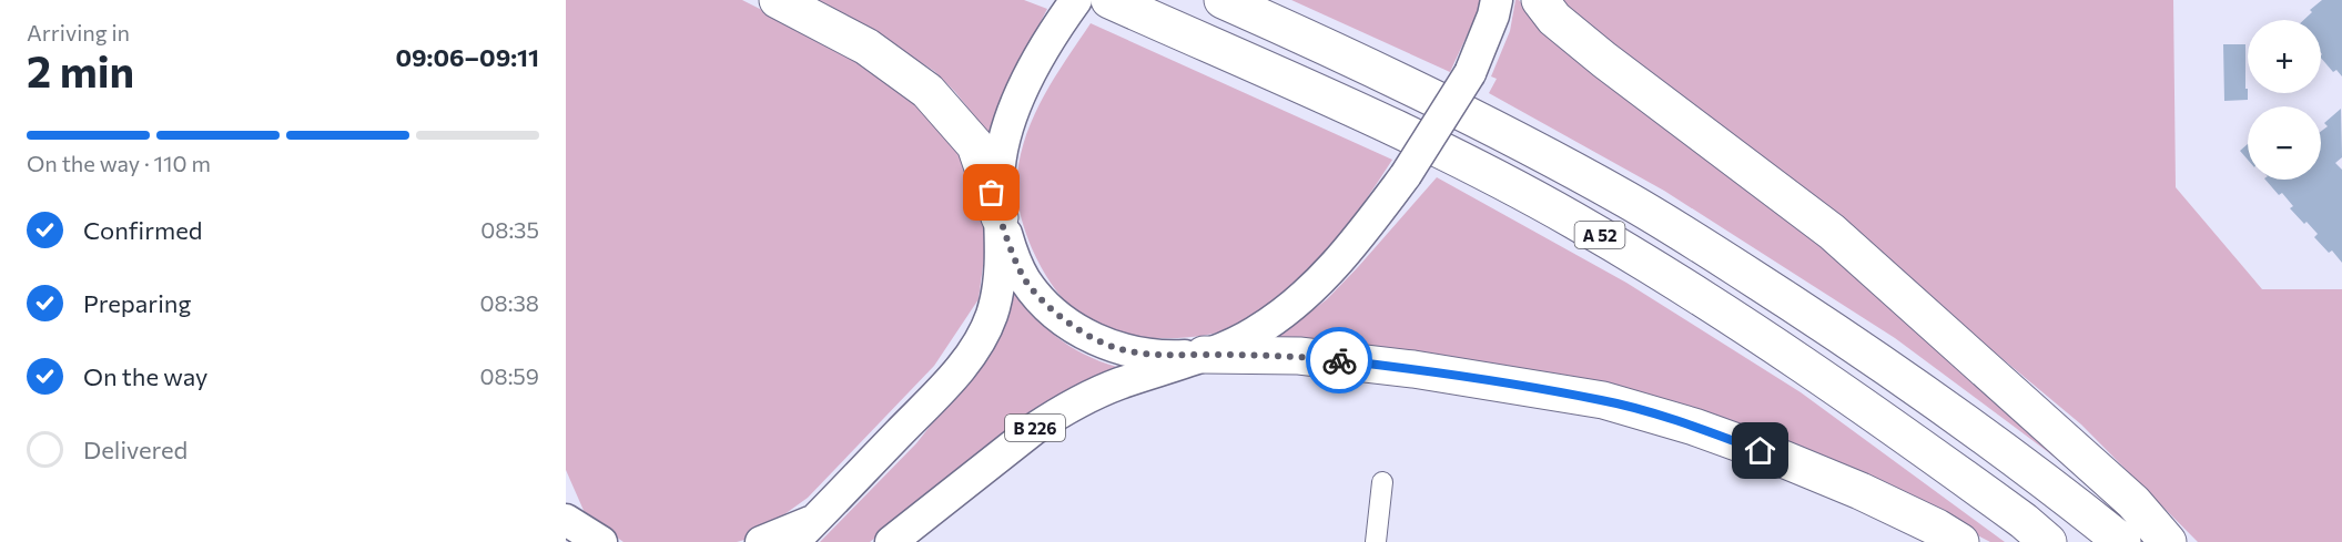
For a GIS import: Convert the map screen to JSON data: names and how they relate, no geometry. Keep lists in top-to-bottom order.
{
  "streets": {
    "highway": ["A 52"],
    "main road": ["B 226"]
  },
  "page": {
    "heading": ["2 min", "Arriving in", "09:06–09:11"],
    "map_buttons": ["+", "−"],
    "bar": "On the way · 110 m",
    "list": [
      ["Confirmed", "08:35"],
      ["Preparing", "08:38"],
      ["On the way", "08:59"],
      "Delivered"
    ]
  }
}
